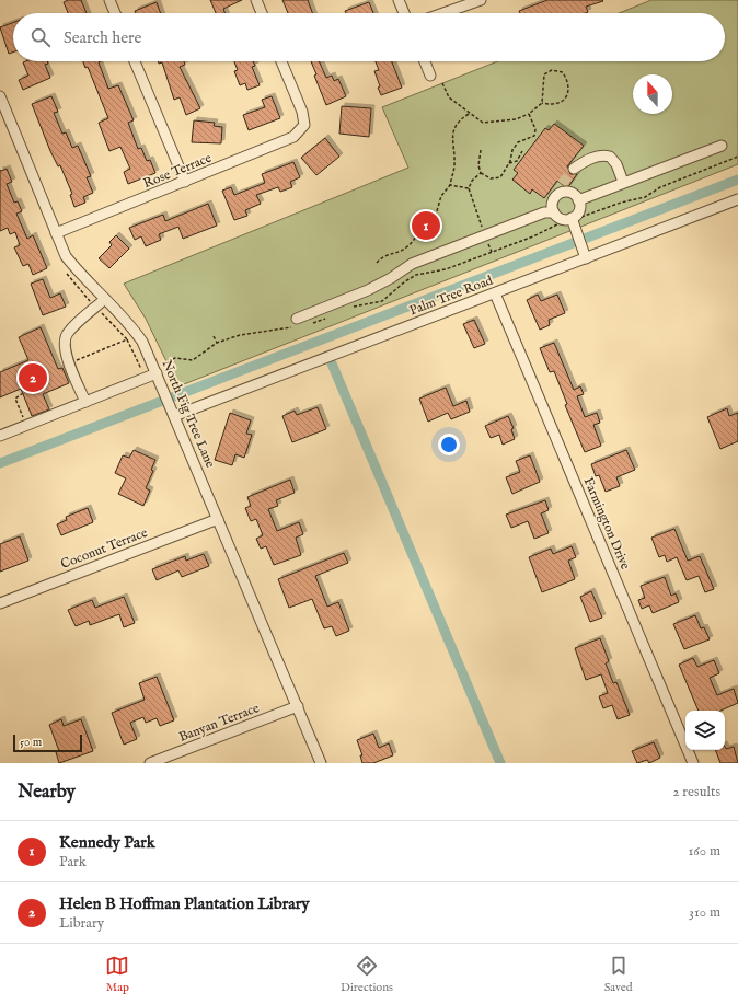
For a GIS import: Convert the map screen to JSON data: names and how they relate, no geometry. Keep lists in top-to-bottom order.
{
  "streets": {
    "street": [
      "Rose Terrace",
      "Palm Tree Road",
      "North Fig Tree Lane",
      "Farmington Drive",
      "Coconut Terrace",
      "Banyan Terrace"
    ]
  },
  "crossings": [
    ["Rose Terrace", "North Fig Tree Lane"],
    ["Palm Tree Road", "North Fig Tree Lane"],
    ["Palm Tree Road", "Farmington Drive"],
    ["North Fig Tree Lane", "Coconut Terrace"],
    ["North Fig Tree Lane", "Banyan Terrace"]
  ],
  "scale_bar": "50 m",
  "north": "top",
  "page": {
    "search": "Search here",
    "pins": ["1", "2"],
    "scale": "50 m",
    "heading": ["Nearby", "2 results"],
    "list": [
      {
        "mark": "1",
        "name": "Kennedy Park",
        "note": "Park",
        "value": "160 m"
      },
      {
        "mark": "2",
        "name": "Helen B Hoffman Plantation Library",
        "note": "Library",
        "value": "310 m"
      }
    ],
    "nav": ["Map", "Directions", "Saved"]
  }
}
